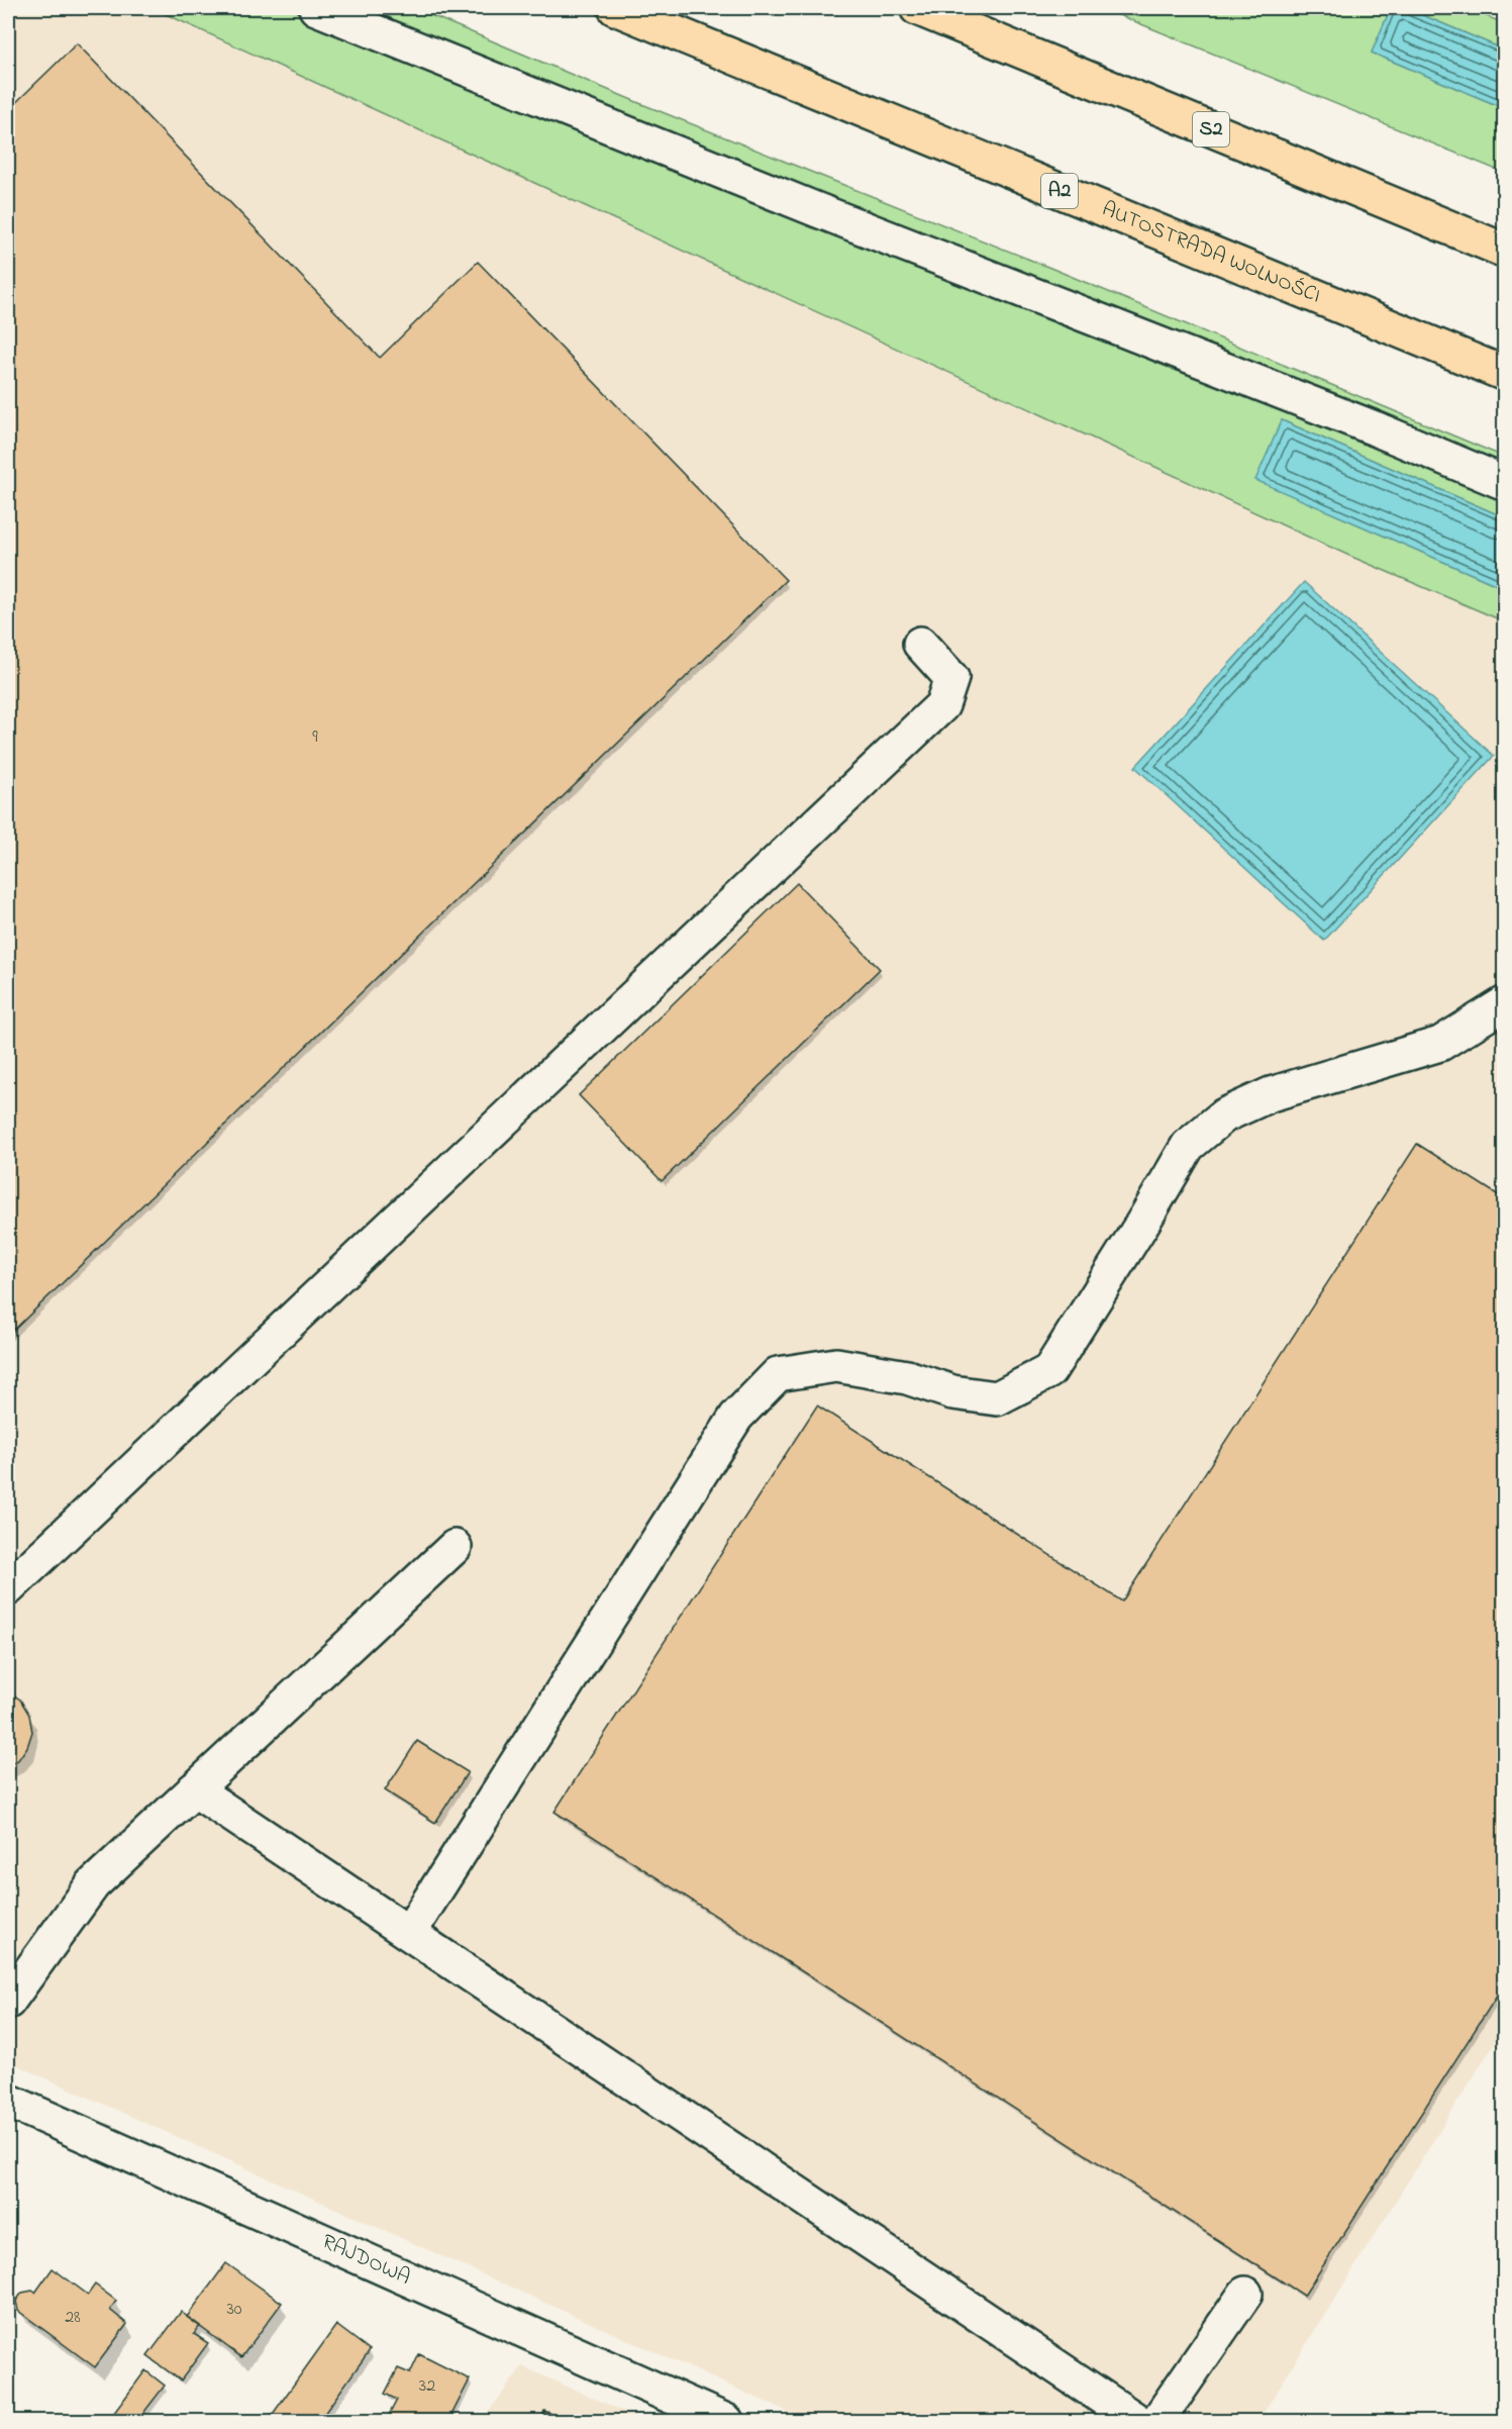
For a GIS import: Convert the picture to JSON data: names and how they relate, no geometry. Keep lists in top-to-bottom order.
{
  "streets": {
    "highway": ["S2", "A2", "AUTOSTRADA WOLNOŚCI"],
    "street": ["RAJDOWA"]
  },
  "house_numbers": [
    "9",
    "30",
    "28",
    "32"
  ]
}
